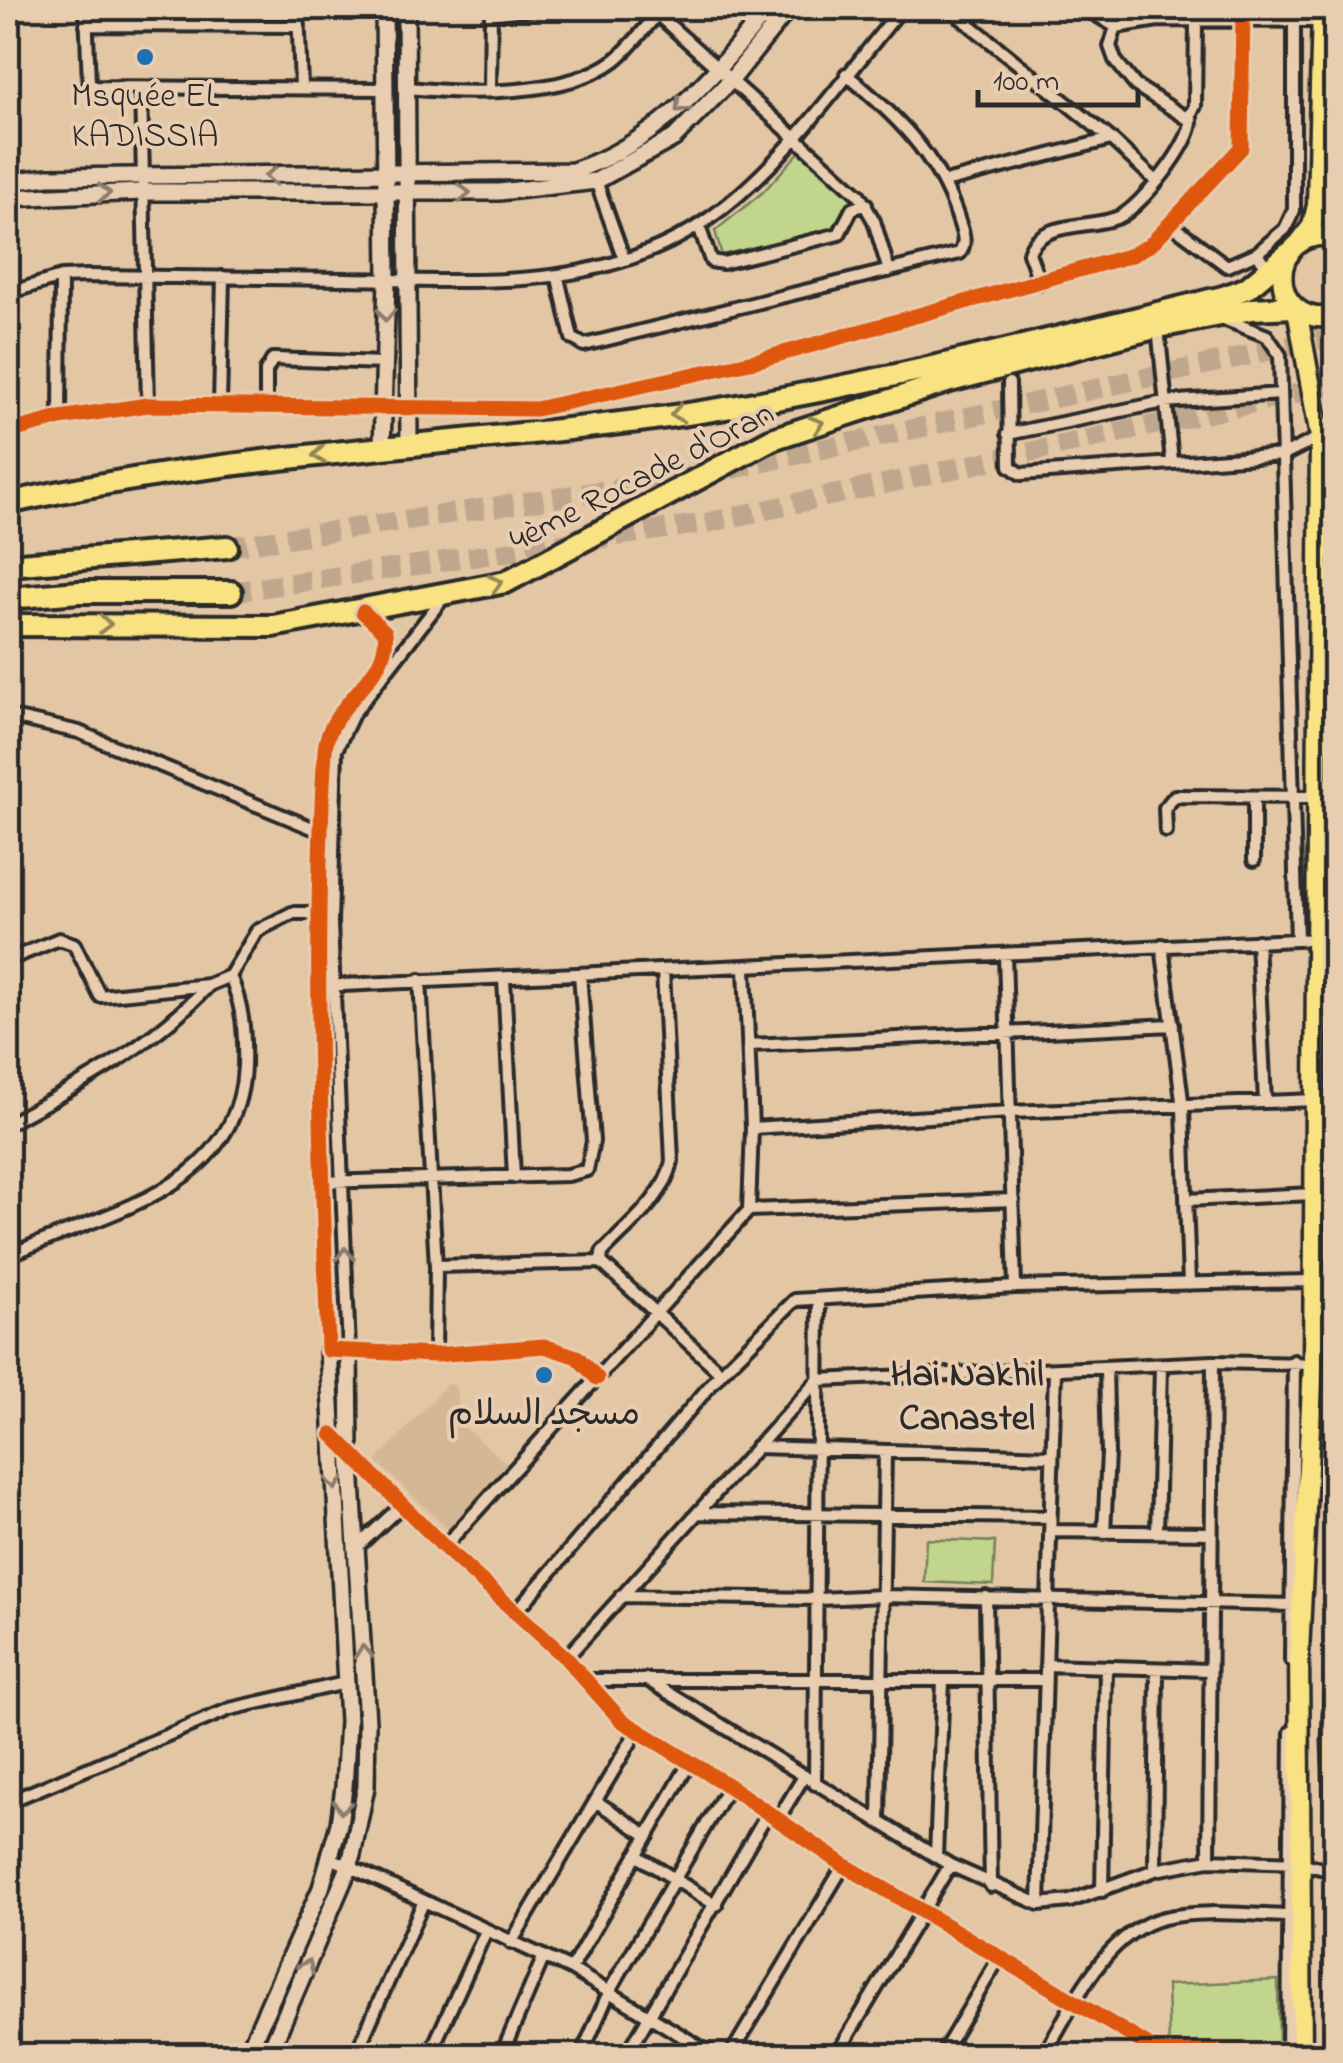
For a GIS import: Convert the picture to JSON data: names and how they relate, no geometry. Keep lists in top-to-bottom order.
{
  "streets": {
    "highway": ["4ème Rocade d'Oran"]
  },
  "districts": ["Hai Nakhil Canastel"],
  "places": ["Msquée EL KADISSIA", "مسجد السلام"],
  "scale_bar": "100 m"
}
